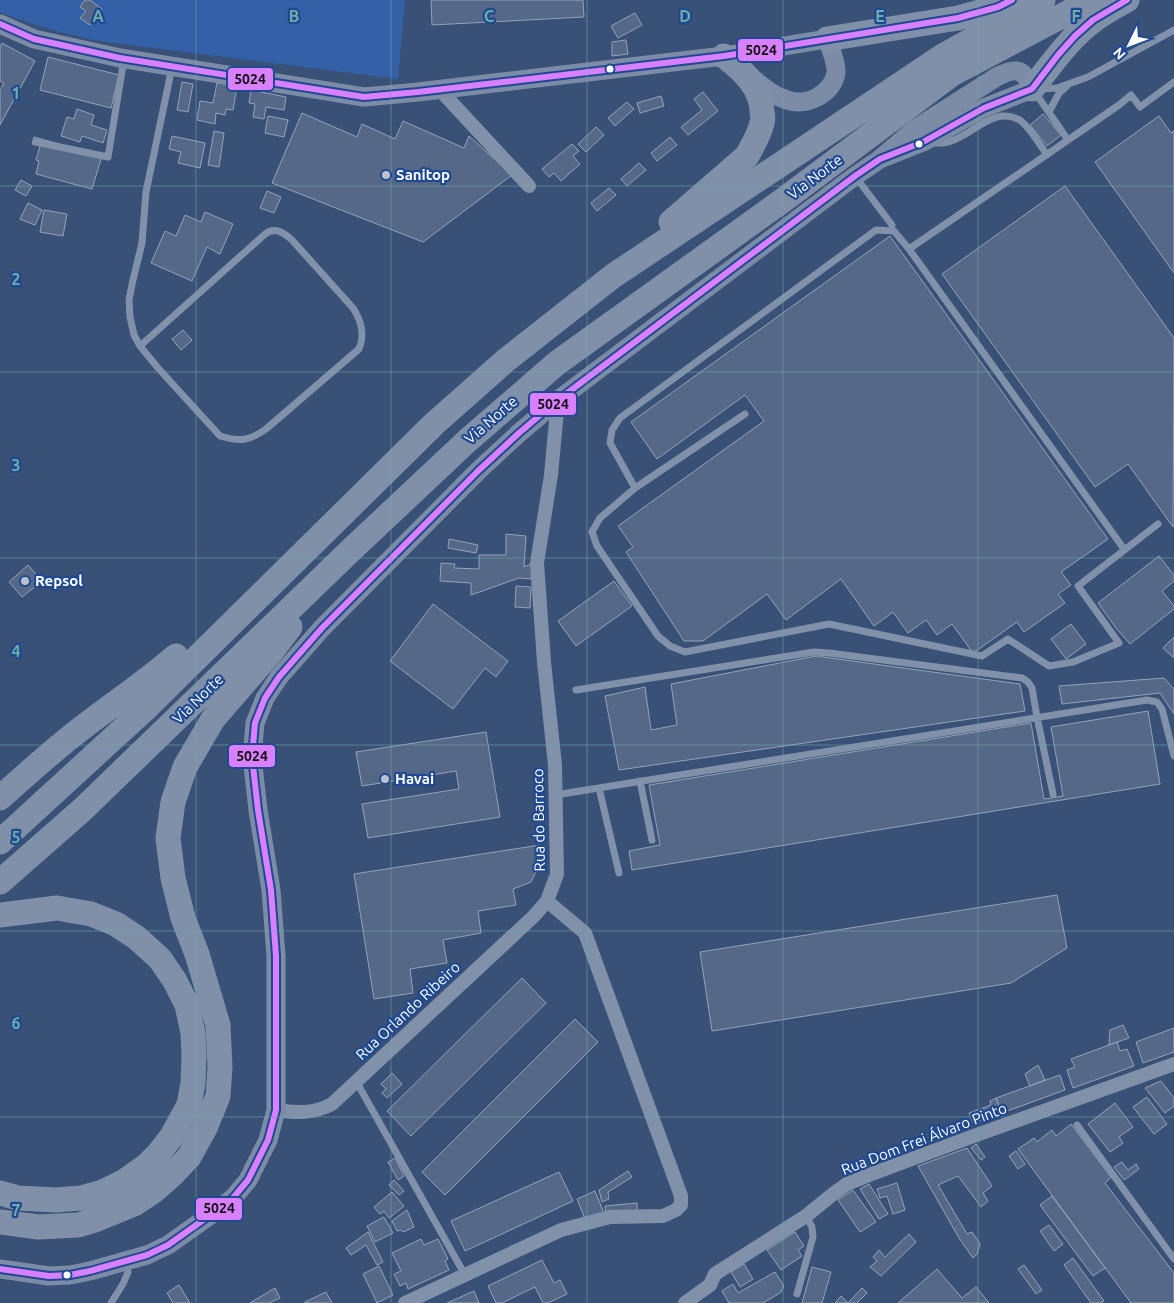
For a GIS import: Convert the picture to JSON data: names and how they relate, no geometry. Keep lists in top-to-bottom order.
{
  "streets": {
    "highway": ["Via Norte"],
    "street": ["Rua do Barroco", "Rua Orlando Ribeiro", "Rua Dom Frei Álvaro Pinto"]
  },
  "crossings": [
    ["Rua do Barroco", "Rua Orlando Ribeiro"]
  ],
  "places": ["Sanitop", "Repsol", "Havai"],
  "lines": ["transit line 5024"],
  "north": "bottom left",
  "grid": {
    "columns": [
      "A",
      "B",
      "C",
      "D",
      "E",
      "F"
    ],
    "rows": [
      "1",
      "2",
      "3",
      "4",
      "5",
      "6",
      "7"
    ]
  }
}
